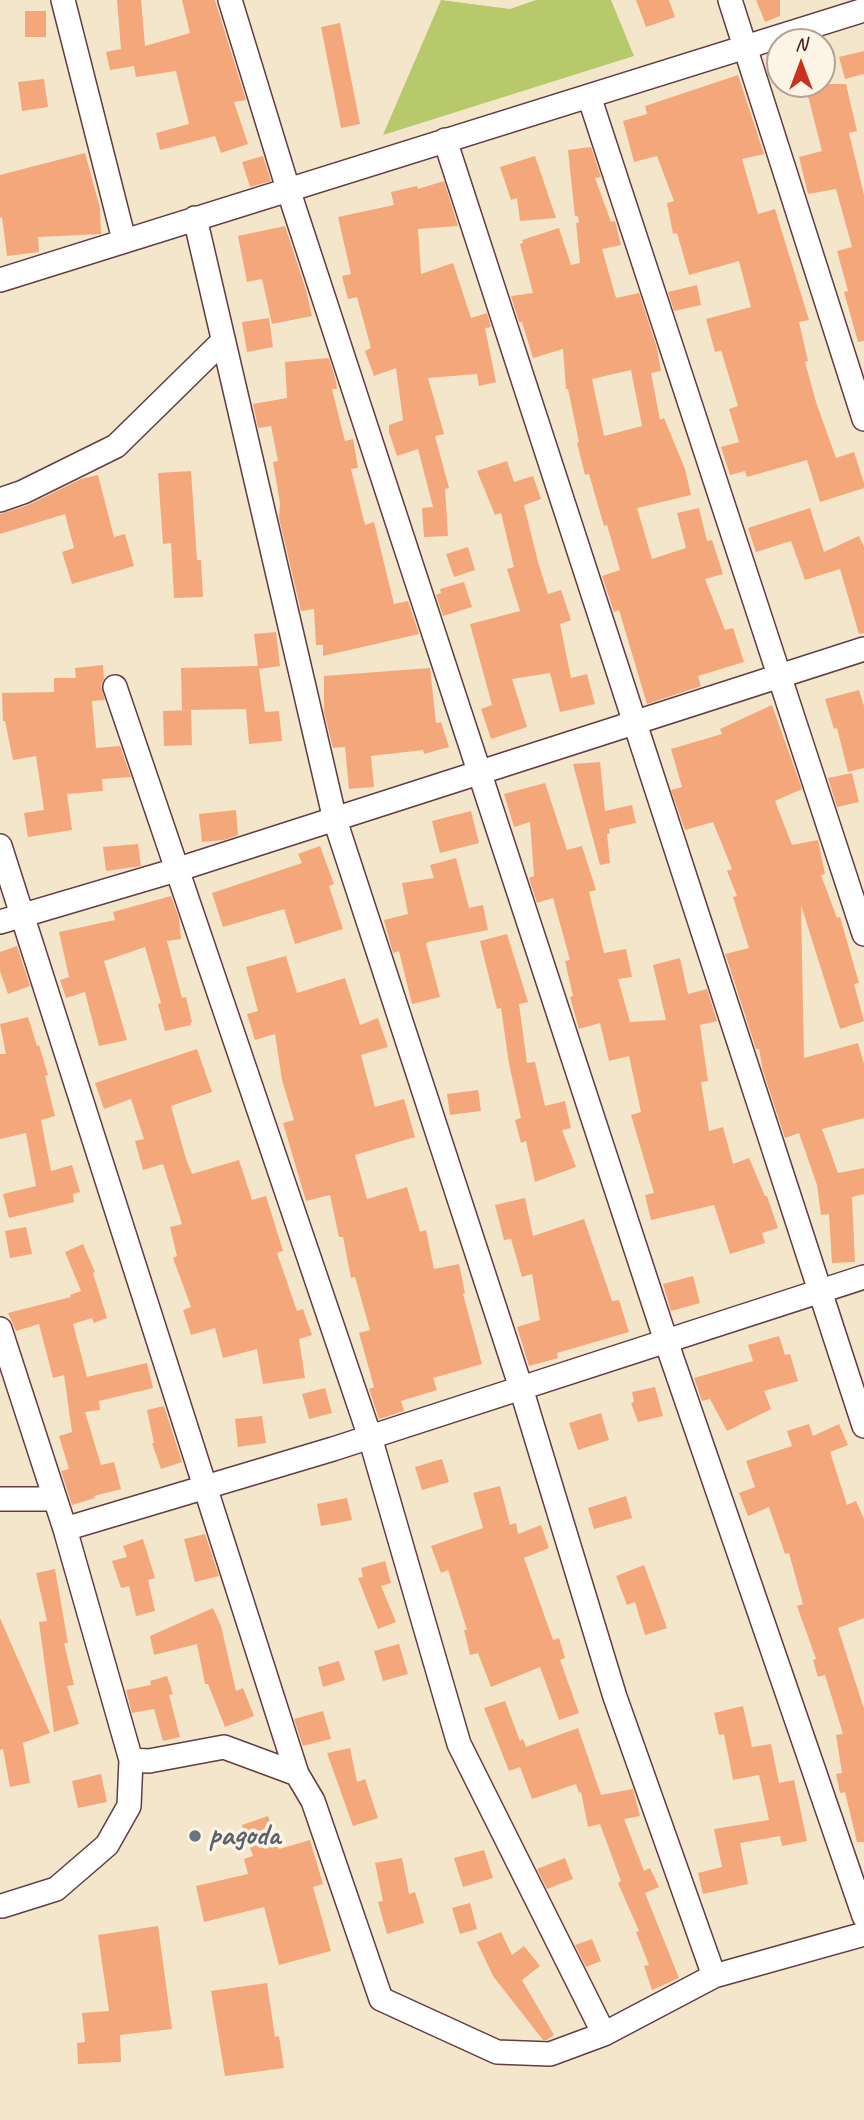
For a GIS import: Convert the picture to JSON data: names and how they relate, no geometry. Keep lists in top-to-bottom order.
{
  "places": ["pagoda"],
  "north": "top"
}
